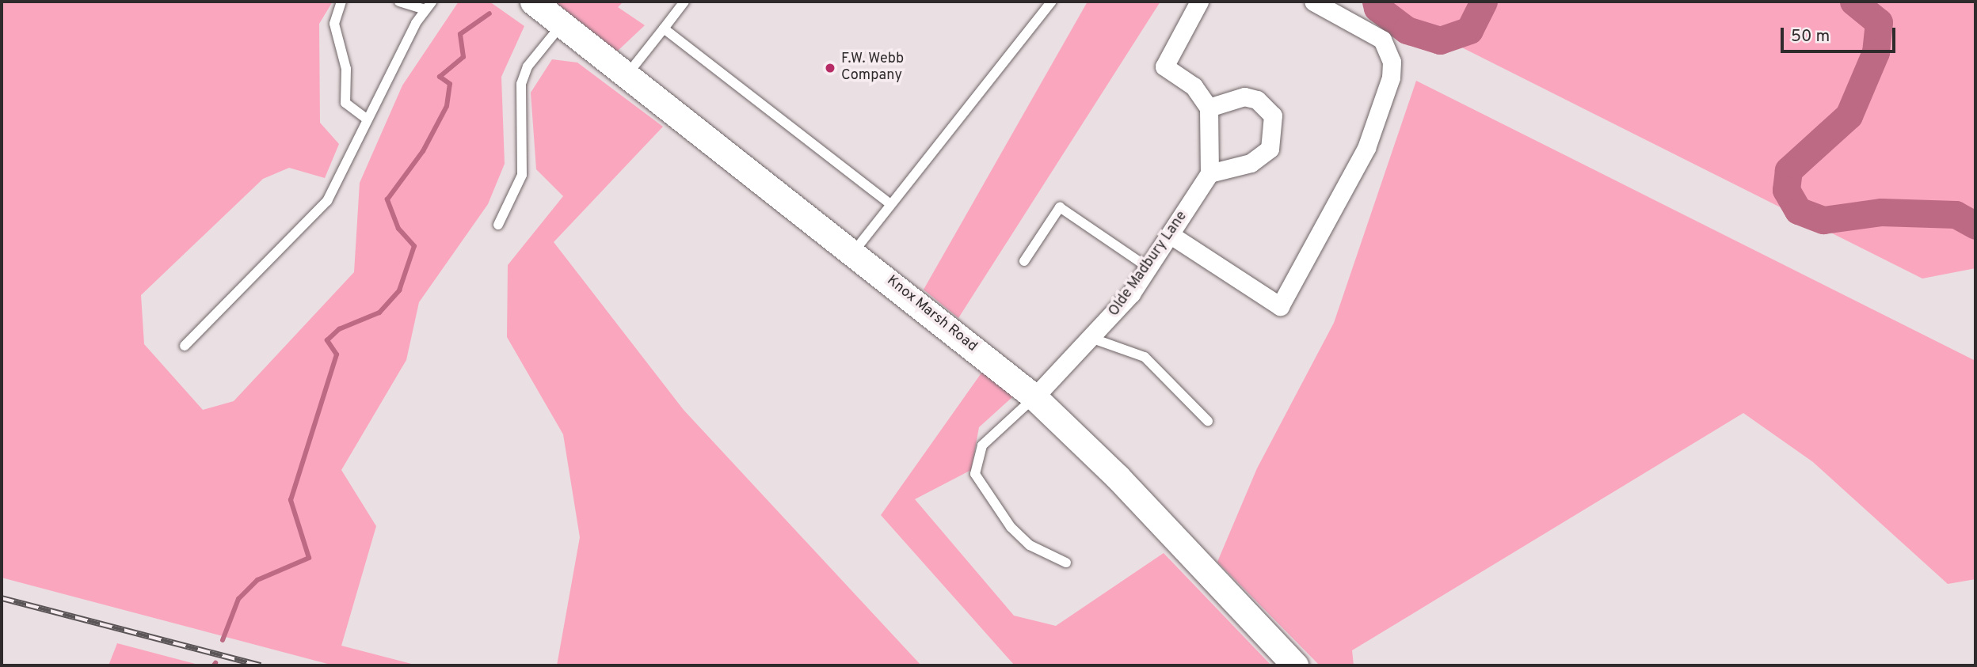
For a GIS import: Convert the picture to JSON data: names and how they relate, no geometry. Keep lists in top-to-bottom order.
{
  "streets": {
    "main road": ["Knox Marsh Road"],
    "street": ["Olde Madbury Lane"]
  },
  "crossings": [
    ["Olde Madbury Lane", "Knox Marsh Road"]
  ],
  "places": ["F.W. Webb Company"],
  "scale_bar": "50 m"
}
